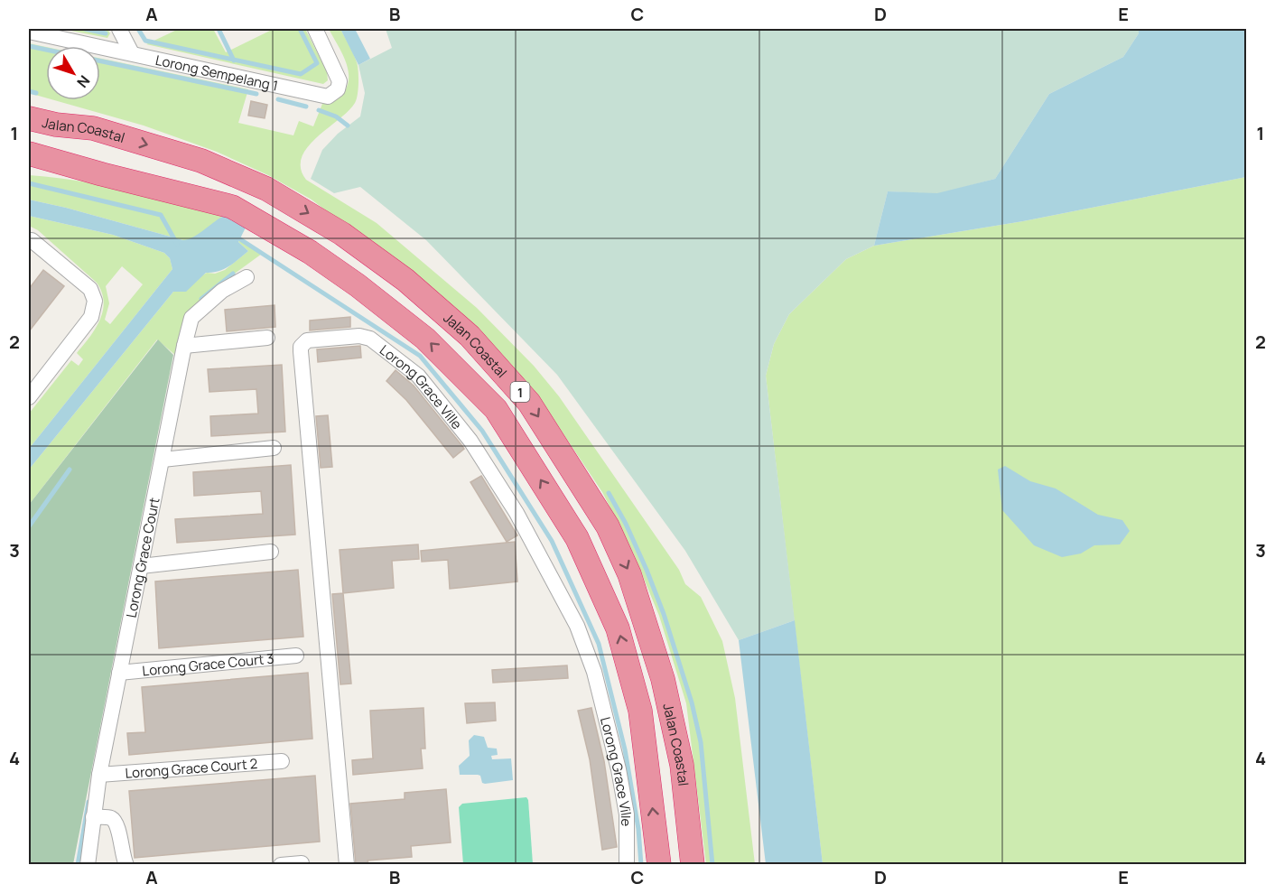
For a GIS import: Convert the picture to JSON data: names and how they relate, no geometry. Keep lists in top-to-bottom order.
{
  "streets": {
    "highway": ["Jalan Coastal", "1"],
    "street": [
      "Lorong Sempelang 1",
      "Lorong Grace Ville",
      "Lorong Grace Court",
      "Lorong Grace Court 3",
      "Lorong Grace Court 2"
    ]
  },
  "crossings": [
    ["Lorong Grace Court", "Lorong Grace Court 3"],
    ["Lorong Grace Court", "Lorong Grace Court 2"]
  ],
  "north": "bottom right",
  "grid": {
    "columns": [
      "A",
      "B",
      "C",
      "D",
      "E"
    ],
    "rows": [
      "1",
      "2",
      "3",
      "4"
    ]
  }
}
